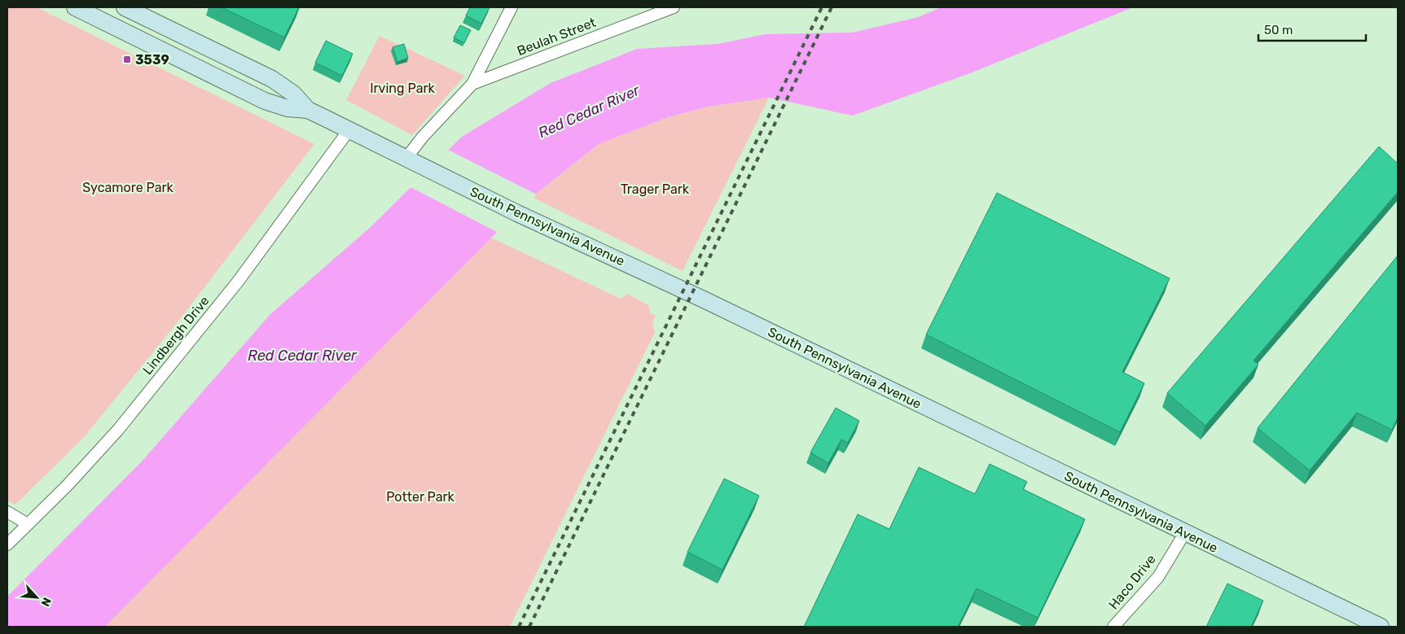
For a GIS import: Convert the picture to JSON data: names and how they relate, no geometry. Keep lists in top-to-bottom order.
{
  "streets": {
    "main road": ["South Pennsylvania Avenue"],
    "street": ["Beulah Street", "Lindbergh Drive", "Haco Drive"]
  },
  "crossings": [
    ["South Pennsylvania Avenue", "Lindbergh Drive"],
    ["South Pennsylvania Avenue", "Haco Drive"]
  ],
  "water": ["Red Cedar River"],
  "parks": [
    "Irving Park",
    "Sycamore Park",
    "Trager Park",
    "Potter Park"
  ],
  "places": {
    "transit": ["3539"]
  },
  "scale_bar": "50 m",
  "north": "bottom right"
}
